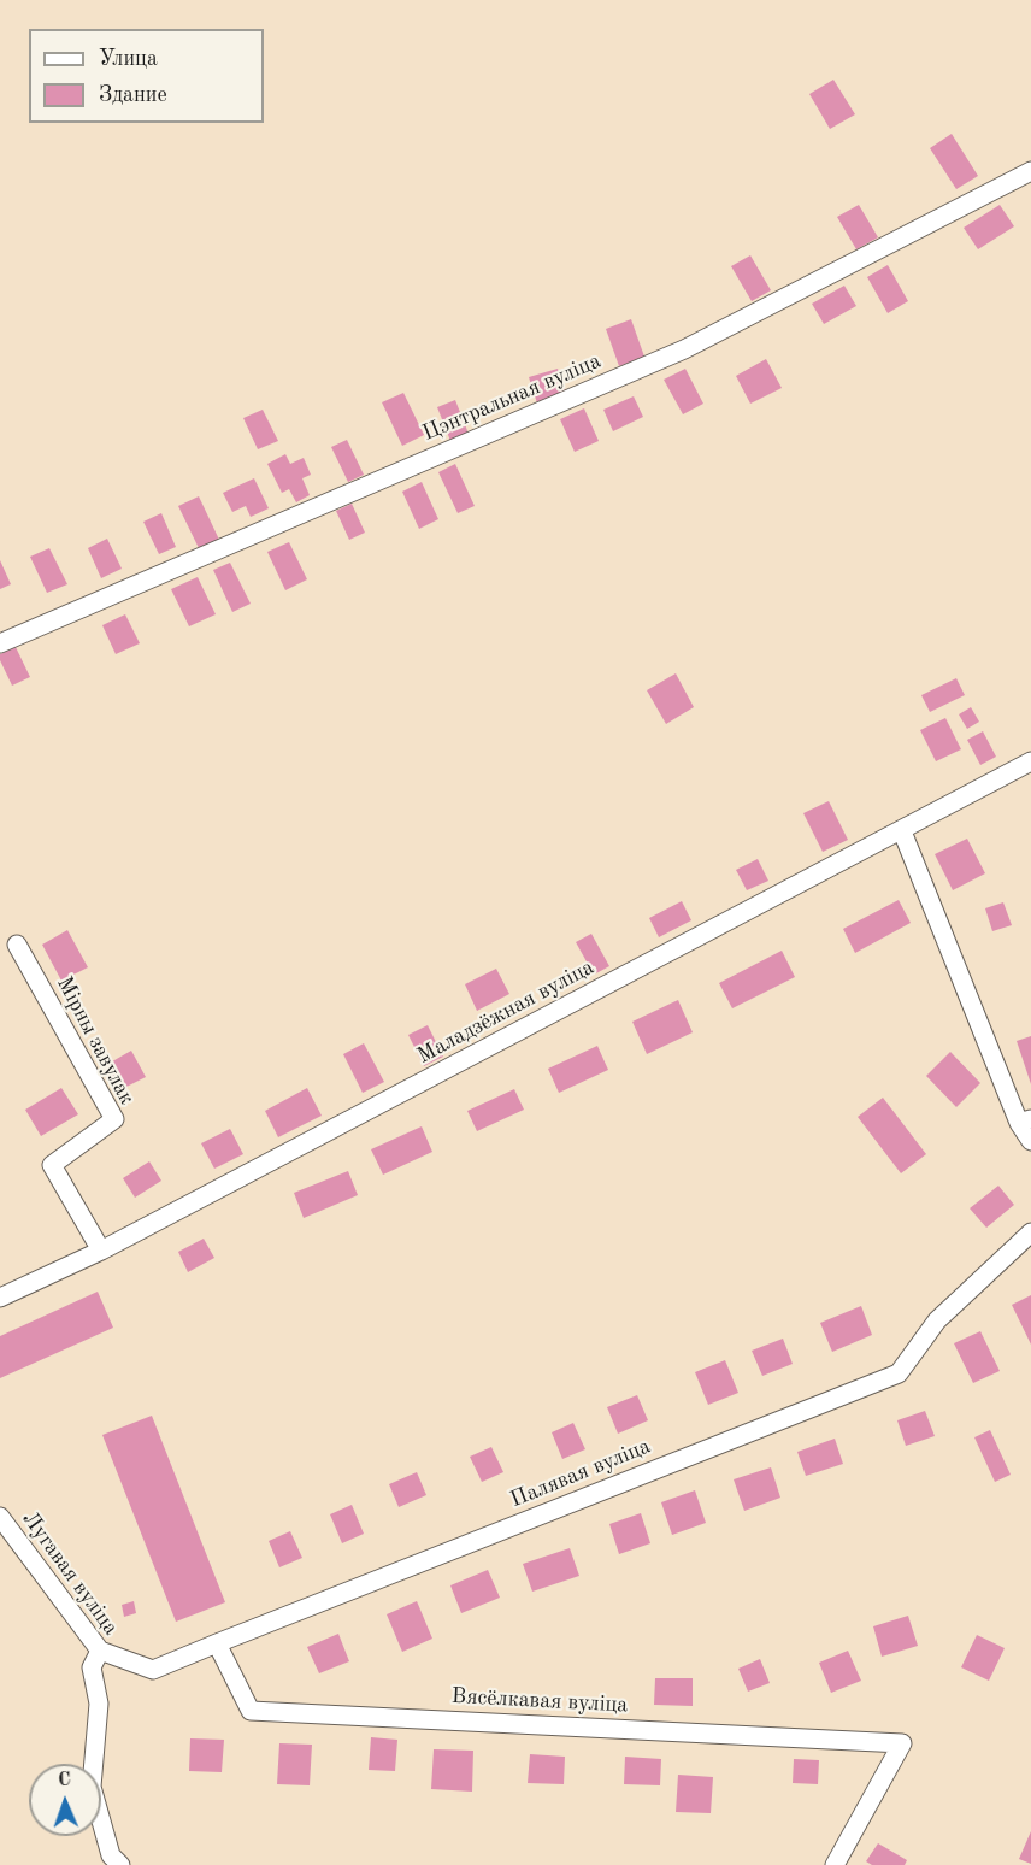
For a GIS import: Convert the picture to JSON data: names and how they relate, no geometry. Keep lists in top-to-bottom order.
{
  "streets": {
    "street": [
      "Цэнтральная вуліца",
      "Маладзёжная вуліца",
      "Мірны завулак",
      "Палявая вуліца",
      "Лугавая вуліца",
      "Вясёлкавая вуліца"
    ]
  },
  "crossings": [
    ["Маладзёжная вуліца", "Мірны завулак"],
    ["Палявая вуліца", "Лугавая вуліца"],
    ["Палявая вуліца", "Вясёлкавая вуліца"]
  ],
  "legend": ["Улица", "Здание"],
  "north": "top"
}
